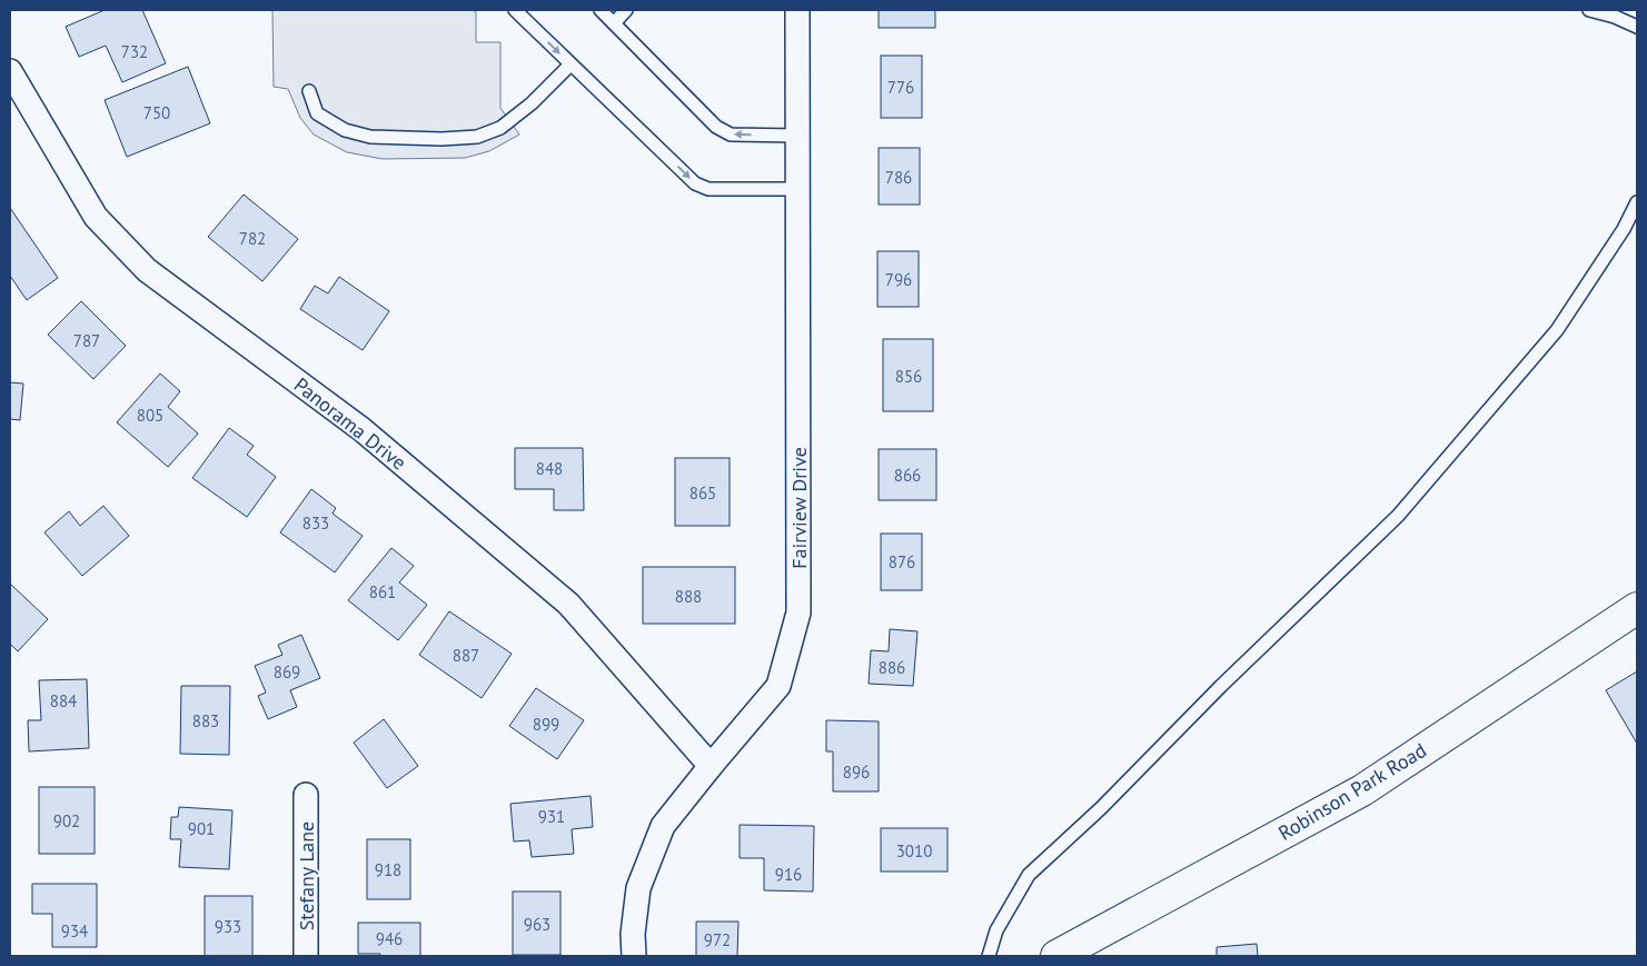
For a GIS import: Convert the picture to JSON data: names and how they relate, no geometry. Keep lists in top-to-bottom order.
{
  "streets": {
    "street": [
      "Panorama Drive",
      "Fairview Drive",
      "Robinson Park Road",
      "Stefany Lane"
    ]
  },
  "crossings": [
    ["Panorama Drive", "Fairview Drive"]
  ],
  "house_numbers": [
    "732",
    "776",
    "750",
    "786",
    "782",
    "796",
    "787",
    "856",
    "805",
    "848",
    "866",
    "865",
    "833",
    "876",
    "861",
    "888",
    "887",
    "886",
    "869",
    "884",
    "883",
    "899",
    "896",
    "931",
    "902",
    "901",
    "3010",
    "918",
    "916",
    "963",
    "933",
    "934",
    "946",
    "972"
  ]
}
